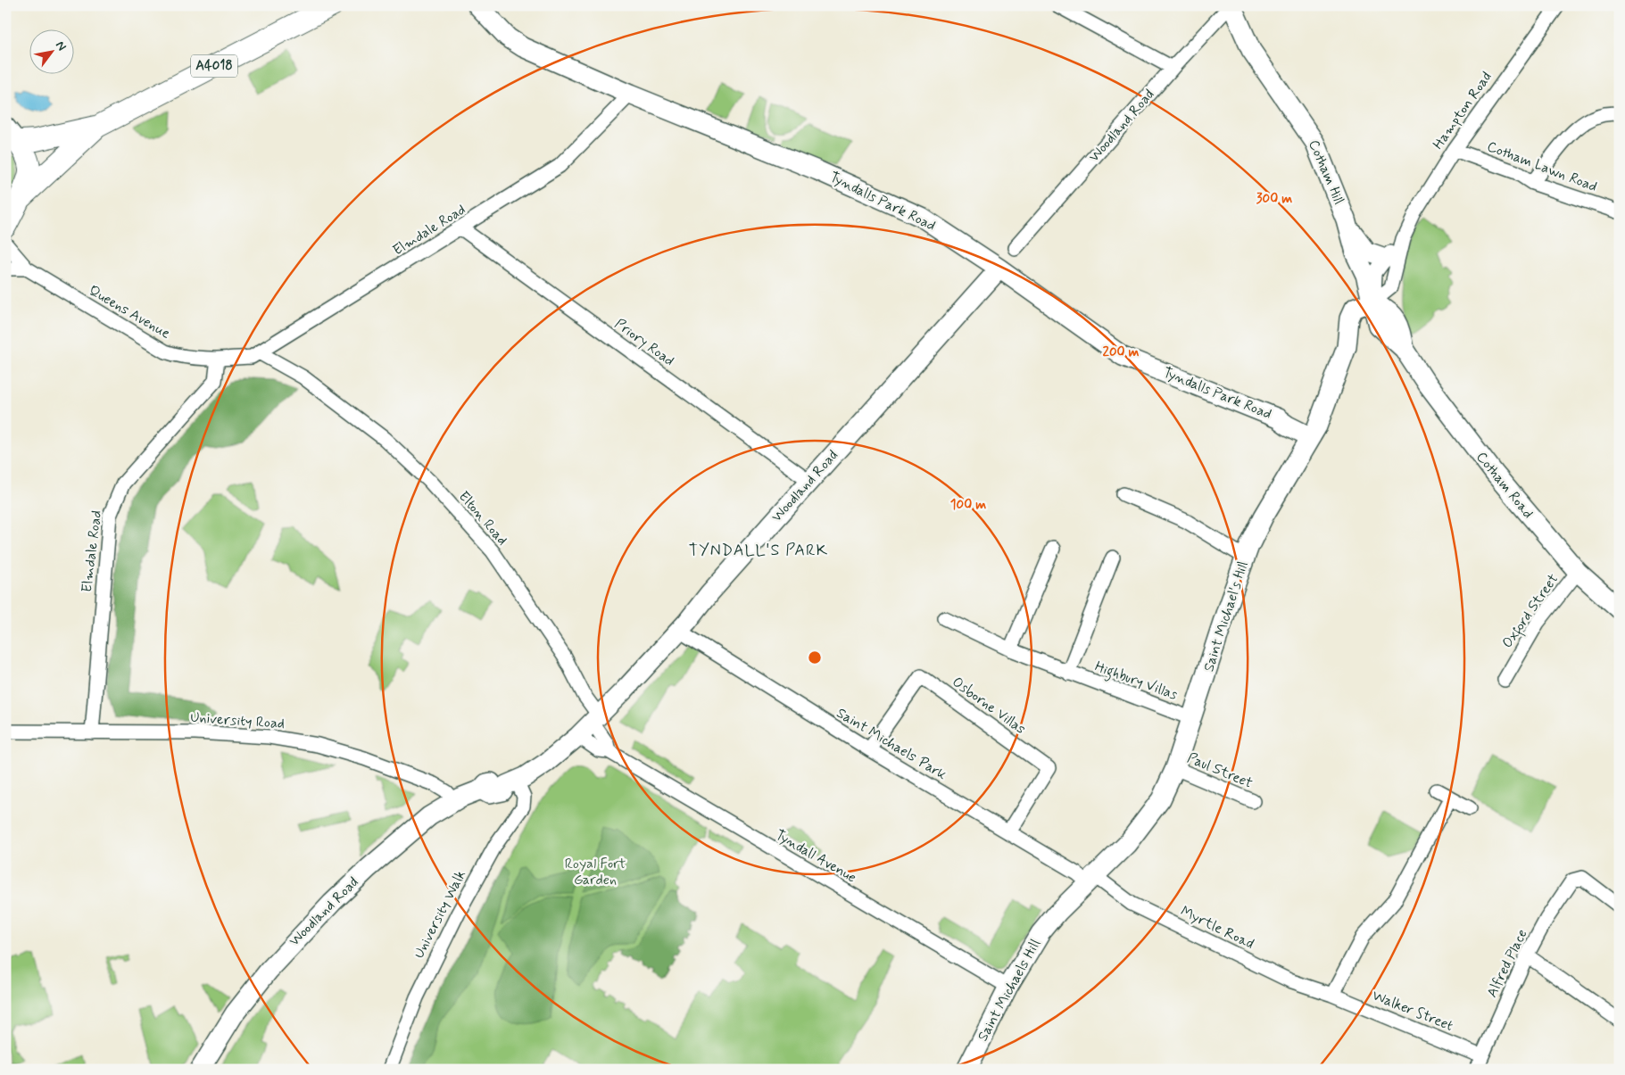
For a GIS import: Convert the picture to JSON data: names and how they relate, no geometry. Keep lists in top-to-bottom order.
{
  "streets": {
    "main road": ["A4018"],
    "street": [
      "Hampton Road",
      "Woodland Road",
      "Cotham Lawn Road",
      "Cotham Hill",
      "Tyndalls Park Road",
      "Elmdale Road",
      "Queens Avenue",
      "Priory Road",
      "Cotham Road",
      "Elton Road",
      "Oxford Street",
      "Saint Michael's Hill",
      "Highbury Villas",
      "Osborne Villas",
      "University Road",
      "Saint Michaels Park",
      "Paul Street",
      "Tyndall Avenue",
      "University Walk",
      "Myrtle Road",
      "Alfred Place",
      "Saint Michaels Hill",
      "Walker Street"
    ]
  },
  "crossings": [
    ["Hampton Road", "Cotham Lawn Road"],
    ["Hampton Road", "Cotham Hill"],
    ["Hampton Road", "Cotham Road"],
    ["Hampton Road", "Saint Michael's Hill"],
    ["Woodland Road", "Cotham Hill"],
    ["Woodland Road", "Tyndalls Park Road"],
    ["Woodland Road", "Priory Road"],
    ["Woodland Road", "Elton Road"],
    ["Woodland Road", "University Road"],
    ["Woodland Road", "Saint Michaels Park"],
    ["Woodland Road", "Tyndall Avenue"],
    ["Woodland Road", "University Walk"],
    ["Cotham Hill", "Cotham Road"],
    ["Cotham Hill", "Saint Michael's Hill"],
    ["Tyndalls Park Road", "Elmdale Road"],
    ["Tyndalls Park Road", "Saint Michael's Hill"],
    ["Elmdale Road", "Queens Avenue"],
    ["Elmdale Road", "Priory Road"],
    ["Elmdale Road", "Elton Road"],
    ["Elmdale Road", "University Road"],
    ["Cotham Road", "Oxford Street"],
    ["Cotham Road", "Saint Michael's Hill"],
    ["Saint Michael's Hill", "Highbury Villas"],
    ["Saint Michael's Hill", "Saint Michaels Park"],
    ["Saint Michael's Hill", "Paul Street"],
    ["Saint Michael's Hill", "Myrtle Road"],
    ["Saint Michael's Hill", "Saint Michaels Hill"],
    ["Osborne Villas", "Saint Michaels Park"],
    ["Saint Michaels Park", "Myrtle Road"],
    ["Saint Michaels Park", "Saint Michaels Hill"],
    ["Tyndall Avenue", "Saint Michaels Hill"],
    ["Myrtle Road", "Saint Michaels Hill"],
    ["Myrtle Road", "Walker Street"],
    ["Alfred Place", "Walker Street"]
  ],
  "districts": ["TYNDALL'S PARK"],
  "parks": ["Royal Fort Garden"],
  "north": "top right",
  "rings": ["300 m", "200 m", "100 m"]
}
